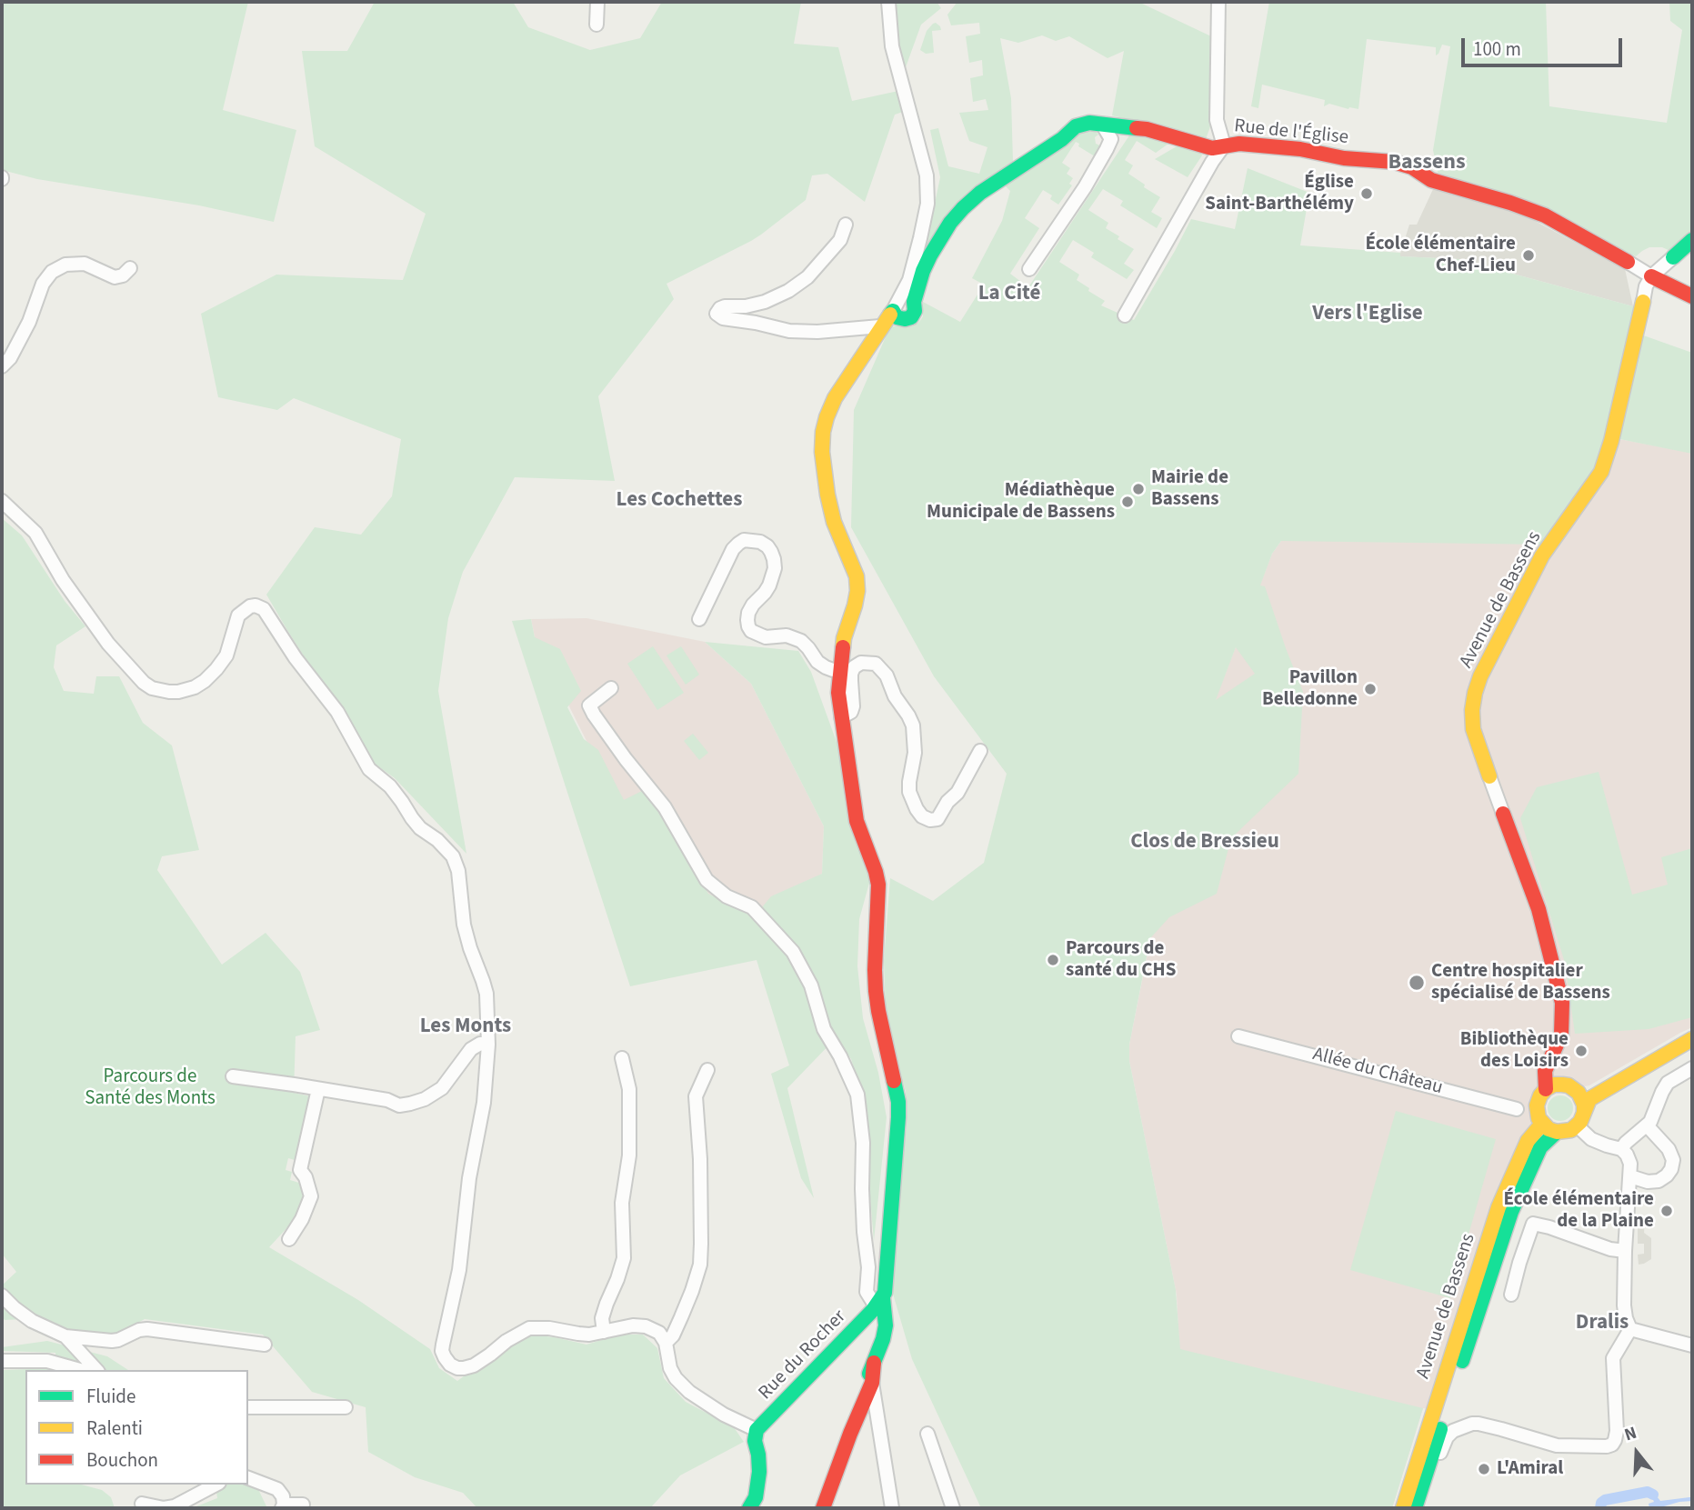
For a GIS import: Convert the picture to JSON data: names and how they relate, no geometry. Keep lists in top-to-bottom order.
{
  "streets": {
    "street": [
      "Rue de l'Église",
      "Avenue de Bassens",
      "Allée du Château",
      "Rue du Rocher"
    ]
  },
  "crossings": [
    ["Rue de l'Église", "Avenue de Bassens"]
  ],
  "districts": [
    "Bassens",
    "La Cité",
    "Vers l'Eglise",
    "Les Cochettes",
    "Clos de Bressieu",
    "Les Monts",
    "Dralis"
  ],
  "parks": ["Parcours de Santé des Monts"],
  "places": [
    "Église Saint-Barthélémy",
    "École élémentaire Chef-Lieu",
    "Mairie de Bassens",
    "Médiathèque Municipale de Bassens",
    "Pavillon Belledonne",
    "Parcours de santé du CHS",
    "Centre hospitalier spécialisé de Bassens",
    "Bibliothèque des Loisirs",
    "École élémentaire de la Plaine",
    "L'Amiral"
  ],
  "legend": ["Fluide", "Ralenti", "Bouchon"],
  "scale_bar": "100 m",
  "north": "top"
}
